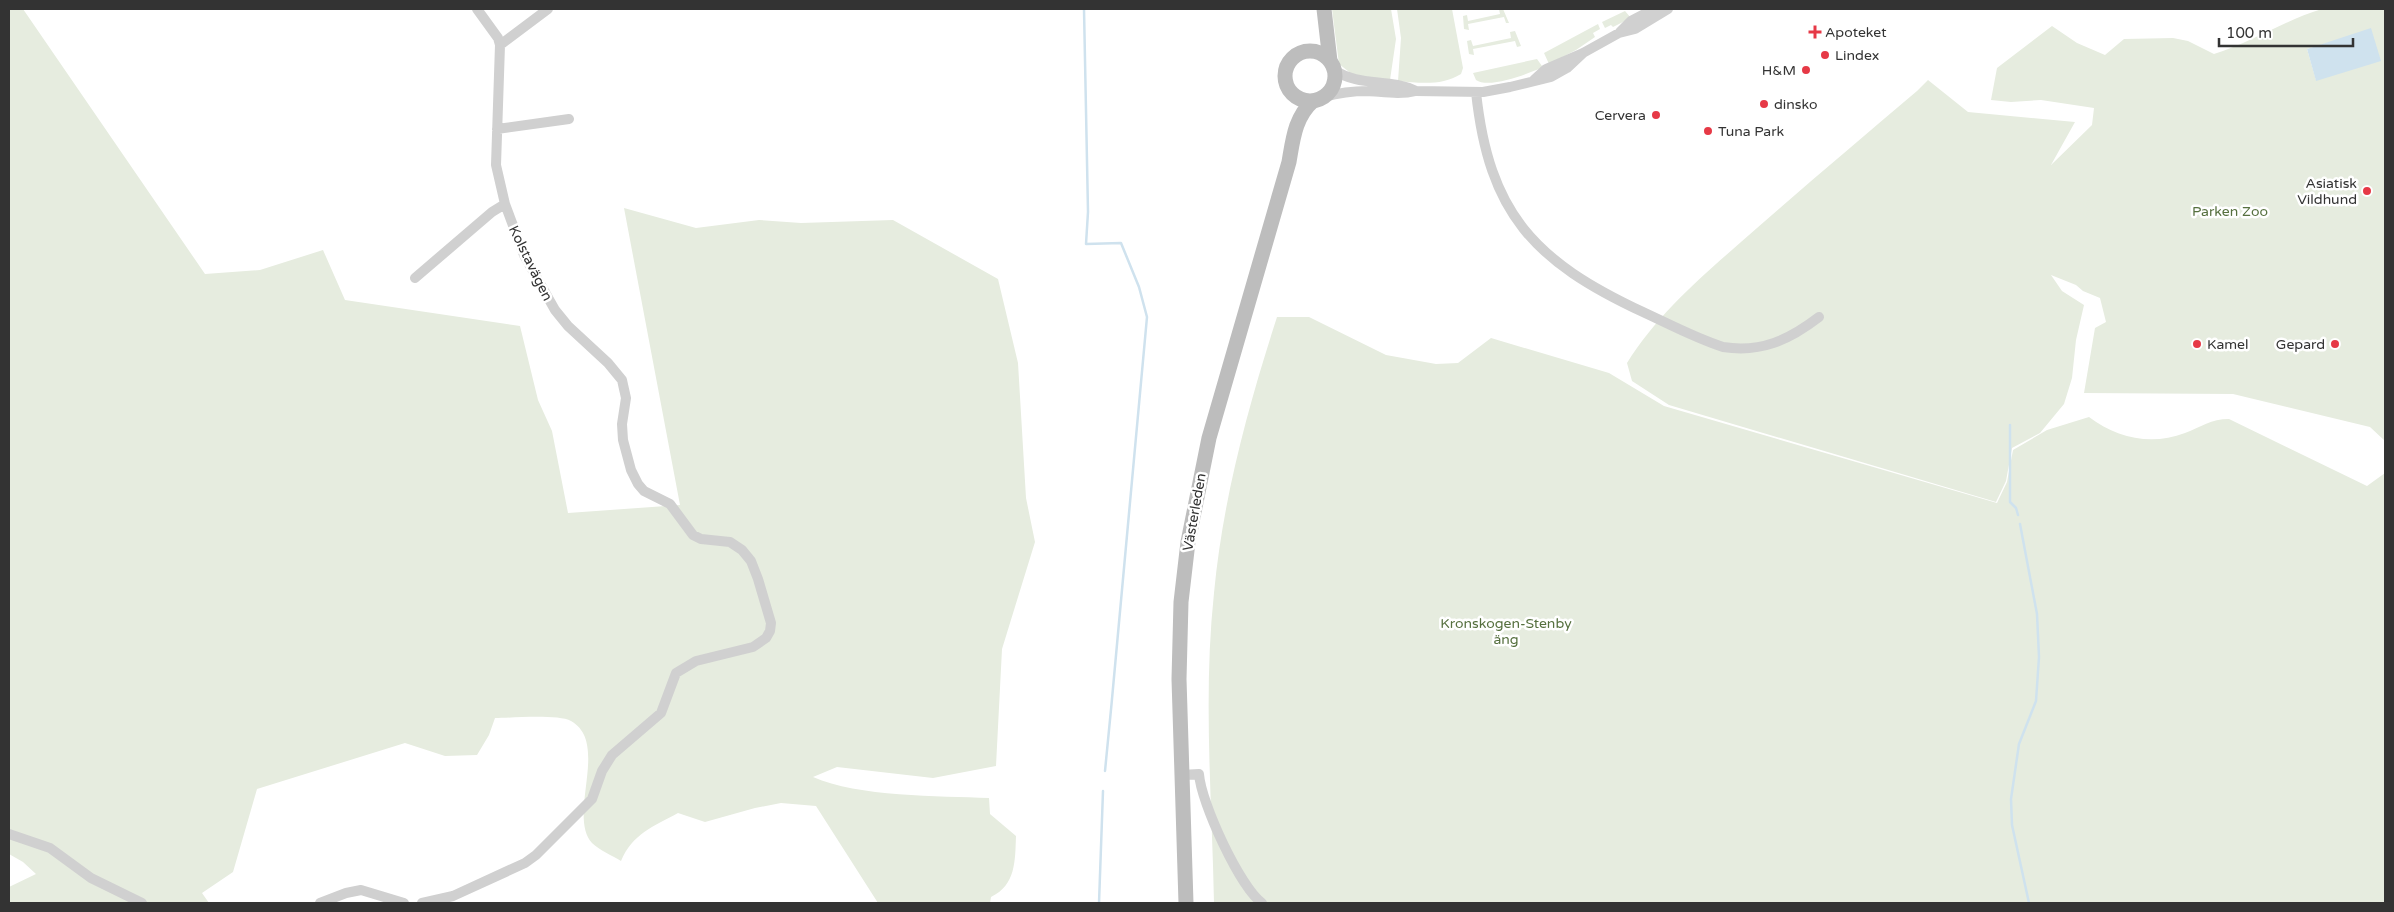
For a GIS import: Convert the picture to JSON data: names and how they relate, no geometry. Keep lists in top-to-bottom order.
{
  "streets": {
    "main road": ["Västerleden"],
    "street": ["Kolstavägen"]
  },
  "parks": ["Parken Zoo", "Kronskogen-Stenby äng"],
  "places": {
    "health": ["Apoteket"],
    "other": [
      "Lindex",
      "H&M",
      "dinsko",
      "Cervera",
      "Tuna Park",
      "Asiatisk Vildhund",
      "Kamel",
      "Gepard"
    ]
  },
  "scale_bar": "100 m"
}
